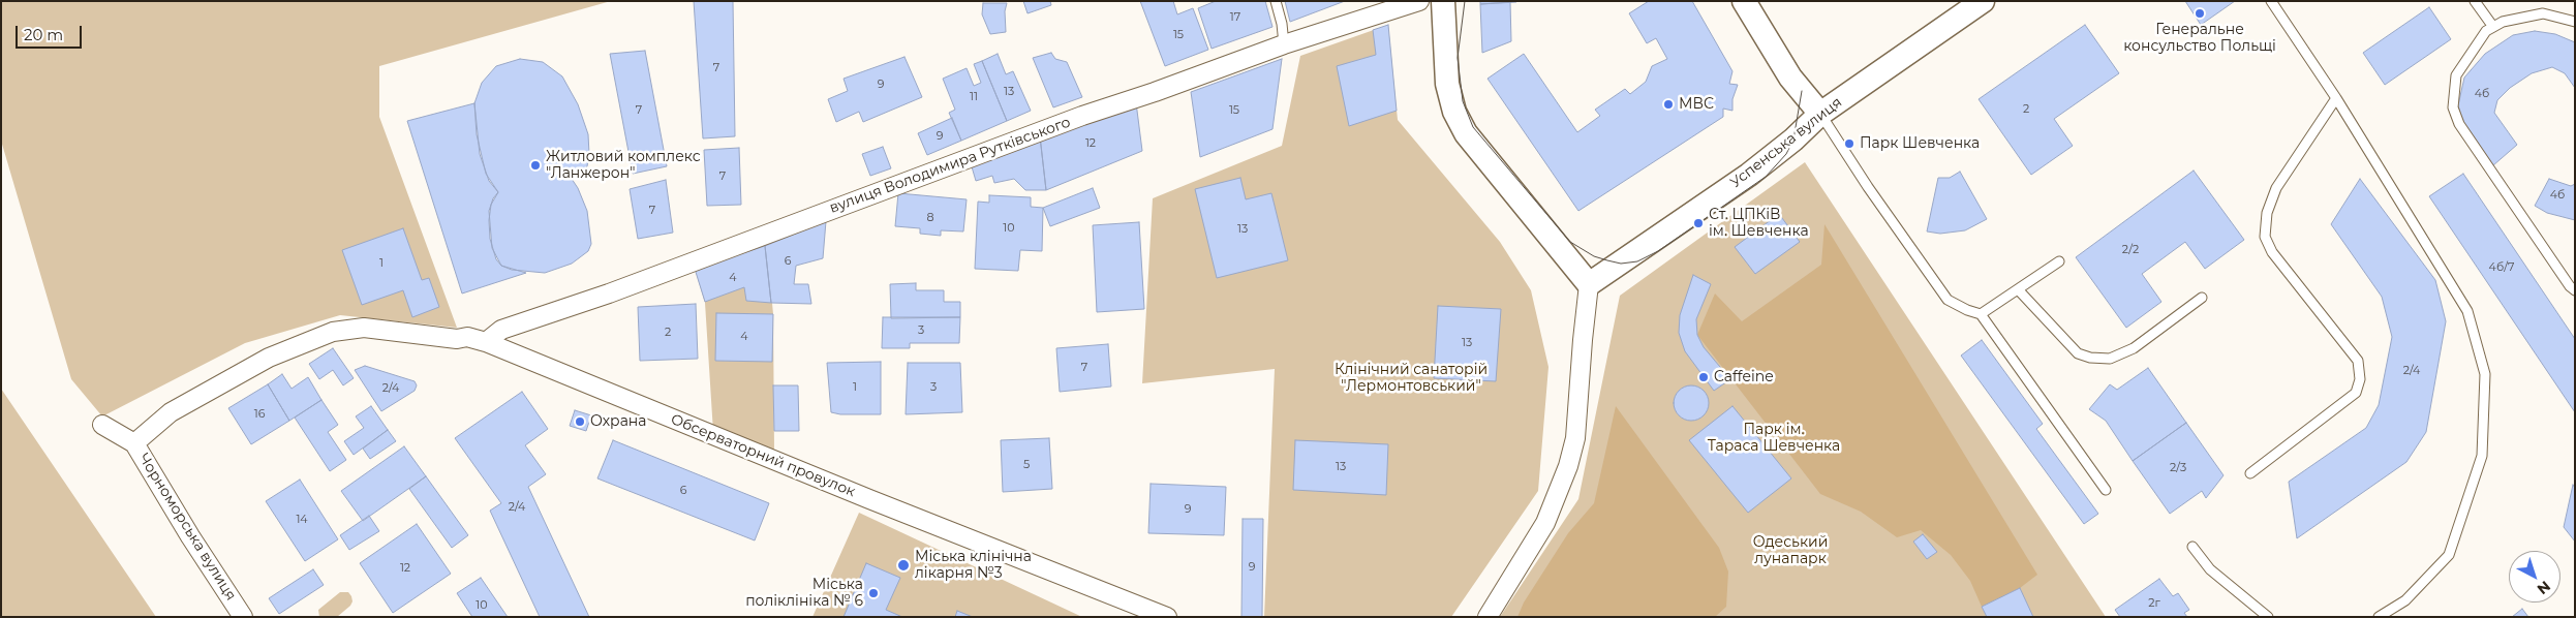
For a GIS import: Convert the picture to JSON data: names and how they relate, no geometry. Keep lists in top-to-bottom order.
{
  "streets": {
    "street": [
      "Успенська вулиця",
      "вулиця Володимира Рутківського",
      "Обсерваторний провулок",
      "Чорноморська вулиця"
    ]
  },
  "crossings": [
    ["вулиця Володимира Рутківського", "Обсерваторний провулок"],
    ["Обсерваторний провулок", "Чорноморська вулиця"]
  ],
  "parks": ["Клінічний санаторій \"Лермонтовський\"", "Парк ім. Тараса Шевченка", "Одеський лунапарк"],
  "places": [
    "Генеральне консульство Польщі",
    "МВС",
    "Парк Шевченка",
    "Житловий комплекс \"Ланжерон\"",
    "Ст. ЦПКіВ ім. Шевченка",
    "Caffeine",
    "Охрана",
    "Міська клінічна лікарня №3",
    "Міська поліклініка № 6"
  ],
  "house_numbers": [
    "17",
    "15",
    "7",
    "9",
    "13",
    "4б",
    "11",
    "2",
    "7",
    "15",
    "9",
    "12",
    "7",
    "4б",
    "7",
    "8",
    "10",
    "13",
    "2/2",
    "6",
    "1",
    "4б/7",
    "4",
    "3",
    "2",
    "4",
    "13",
    "7",
    "2/4",
    "1",
    "3",
    "2/4",
    "16",
    "5",
    "13",
    "2/3",
    "6",
    "2/4",
    "9",
    "14",
    "9",
    "12",
    "2г",
    "10"
  ],
  "scale_bar": "20 m",
  "north": "bottom right"
}
